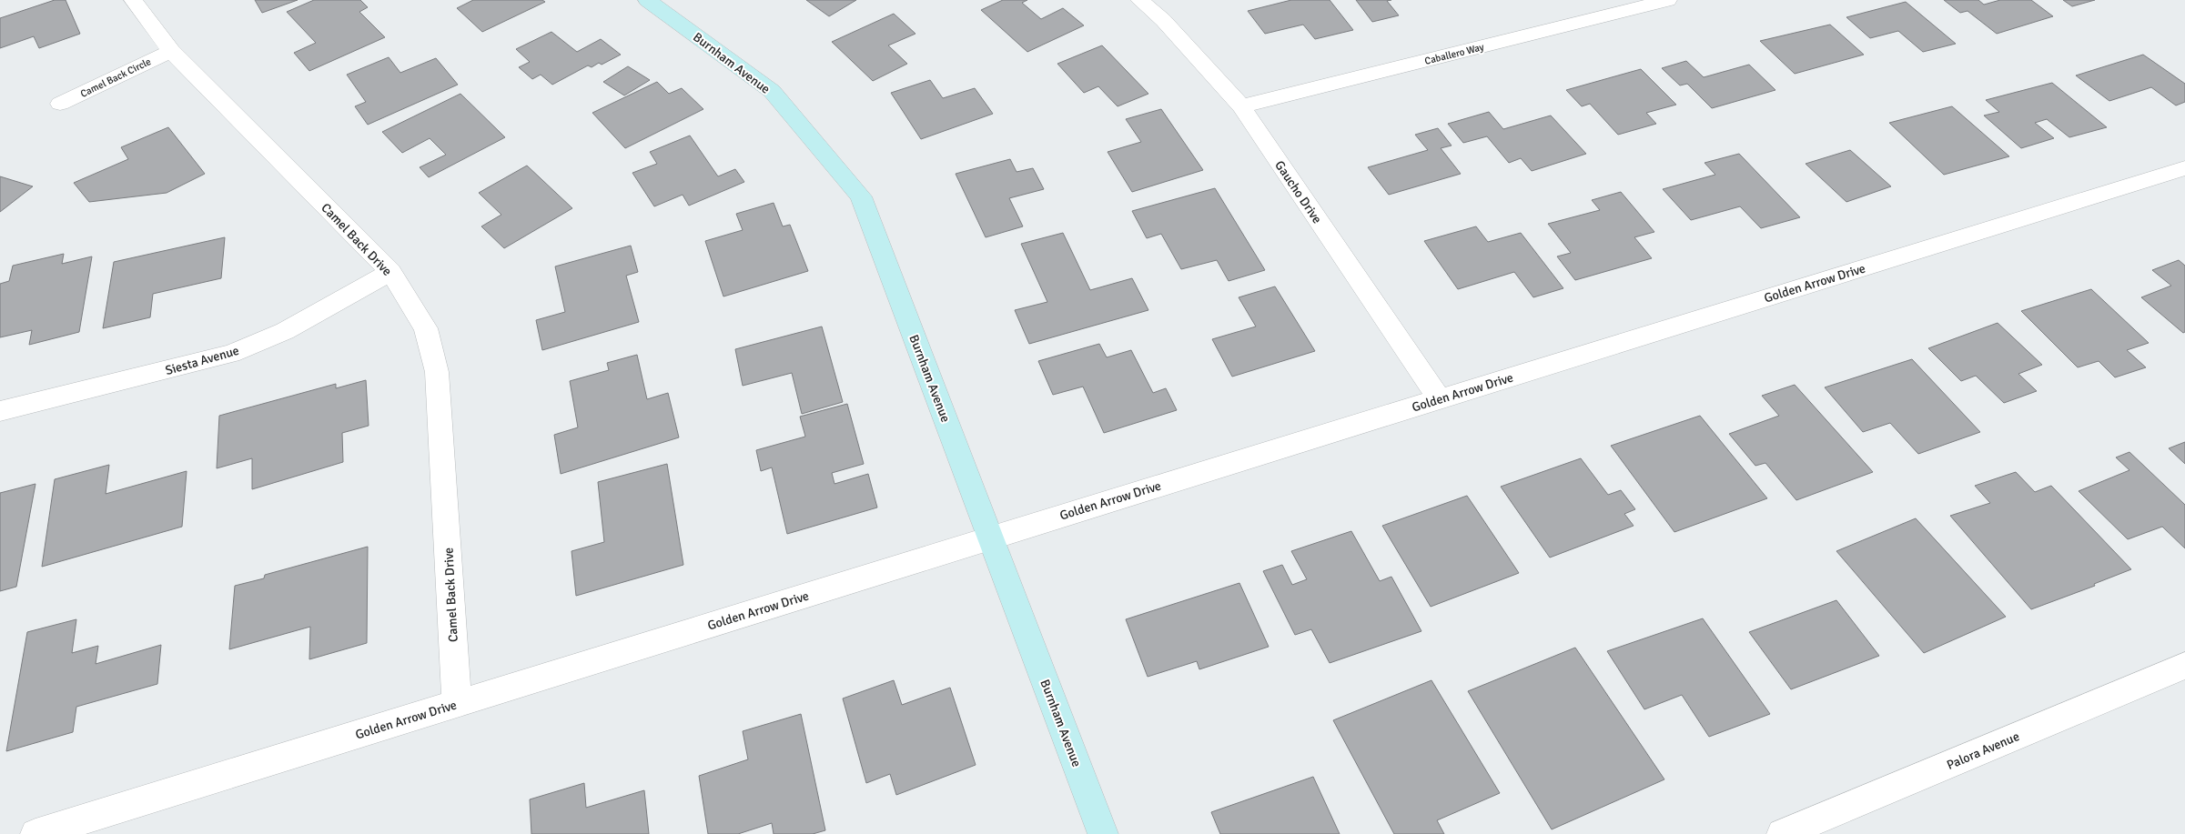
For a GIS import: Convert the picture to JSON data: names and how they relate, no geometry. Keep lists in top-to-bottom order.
{
  "streets": {
    "street": [
      "Caballero Way",
      "Burnham Avenue",
      "Camel Back Circle",
      "Gaucho Drive",
      "Camel Back Drive",
      "Golden Arrow Drive",
      "Siesta Avenue",
      "Palora Avenue"
    ]
  },
  "crossings": [
    ["Caballero Way", "Gaucho Drive"],
    ["Burnham Avenue", "Golden Arrow Drive"],
    ["Camel Back Circle", "Camel Back Drive"],
    ["Gaucho Drive", "Golden Arrow Drive"],
    ["Camel Back Drive", "Golden Arrow Drive"],
    ["Camel Back Drive", "Siesta Avenue"]
  ]
}
